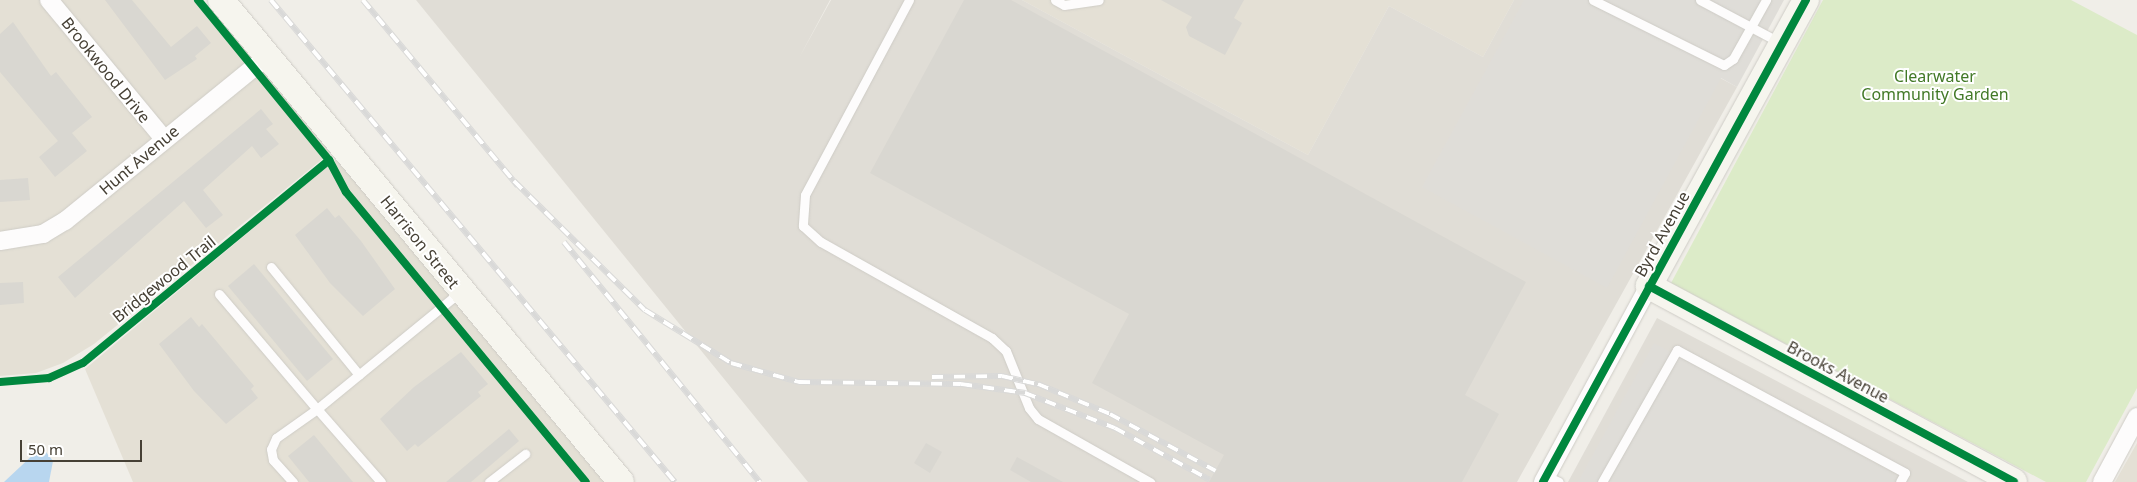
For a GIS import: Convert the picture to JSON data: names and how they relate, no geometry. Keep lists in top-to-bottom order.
{
  "streets": {
    "street": [
      "Brookwood Drive",
      "Hunt Avenue",
      "Byrd Avenue",
      "Harrison Street",
      "Brooks Avenue"
    ],
    "cycle path": ["Bridgewood Trail"]
  },
  "crossings": [
    ["Brookwood Drive", "Hunt Avenue"],
    ["Hunt Avenue", "Harrison Street"],
    ["Byrd Avenue", "Brooks Avenue"]
  ],
  "parks": ["Clearwater Community Garden"],
  "scale_bar": "50 m"
}
